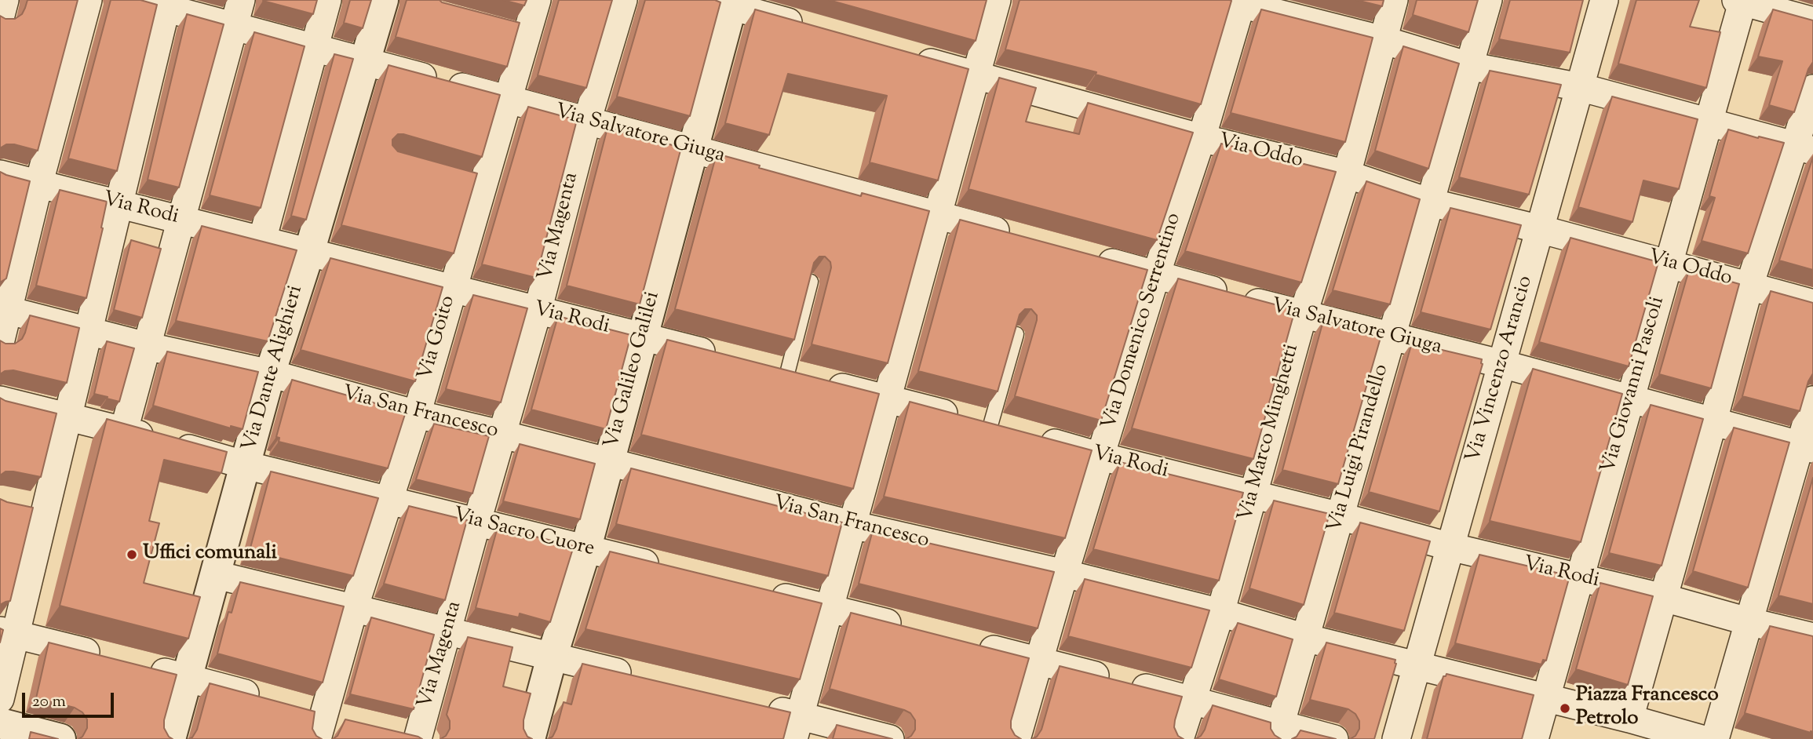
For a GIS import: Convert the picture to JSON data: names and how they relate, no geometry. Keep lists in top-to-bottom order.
{
  "streets": {
    "street": [
      "Via Salvatore Giuga",
      "Via Oddo",
      "Via Rodi",
      "Via Magenta",
      "Via Domenico Serrentino",
      "Via Goito",
      "Via Dante Alighieri",
      "Via Vincenzo Arancio",
      "Via Galileo Galilei",
      "Via Giovanni Pascoli",
      "Via San Francesco",
      "Via Marco Minghetti",
      "Via Luigi Pirandello",
      "Via Sacro Cuore"
    ]
  },
  "crossings": [
    ["Via Salvatore Giuga", "Via Magenta"],
    ["Via Salvatore Giuga", "Via Domenico Serrentino"],
    ["Via Salvatore Giuga", "Via Goito"],
    ["Via Salvatore Giuga", "Via Dante Alighieri"],
    ["Via Salvatore Giuga", "Via Vincenzo Arancio"],
    ["Via Salvatore Giuga", "Via Galileo Galilei"],
    ["Via Salvatore Giuga", "Via Giovanni Pascoli"],
    ["Via Salvatore Giuga", "Via Marco Minghetti"],
    ["Via Salvatore Giuga", "Via Luigi Pirandello"],
    ["Via Oddo", "Via Domenico Serrentino"],
    ["Via Oddo", "Via Vincenzo Arancio"],
    ["Via Oddo", "Via Giovanni Pascoli"],
    ["Via Oddo", "Via Marco Minghetti"],
    ["Via Oddo", "Via Luigi Pirandello"],
    ["Via Rodi", "Via Magenta"],
    ["Via Rodi", "Via Domenico Serrentino"],
    ["Via Rodi", "Via Goito"],
    ["Via Rodi", "Via Dante Alighieri"],
    ["Via Rodi", "Via Vincenzo Arancio"],
    ["Via Rodi", "Via Galileo Galilei"],
    ["Via Rodi", "Via Giovanni Pascoli"],
    ["Via Rodi", "Via Marco Minghetti"],
    ["Via Rodi", "Via Luigi Pirandello"],
    ["Via Magenta", "Via San Francesco"],
    ["Via Magenta", "Via Sacro Cuore"],
    ["Via Domenico Serrentino", "Via San Francesco"],
    ["Via Goito", "Via San Francesco"],
    ["Via Goito", "Via Sacro Cuore"],
    ["Via Dante Alighieri", "Via San Francesco"],
    ["Via Dante Alighieri", "Via Sacro Cuore"],
    ["Via Vincenzo Arancio", "Via San Francesco"],
    ["Via Galileo Galilei", "Via San Francesco"],
    ["Via Galileo Galilei", "Via Sacro Cuore"],
    ["Via Giovanni Pascoli", "Via San Francesco"],
    ["Via San Francesco", "Via Marco Minghetti"],
    ["Via San Francesco", "Via Luigi Pirandello"]
  ],
  "places": ["Uffici comunali", "Piazza Francesco Petrolo"],
  "scale_bar": "20 m"
}
